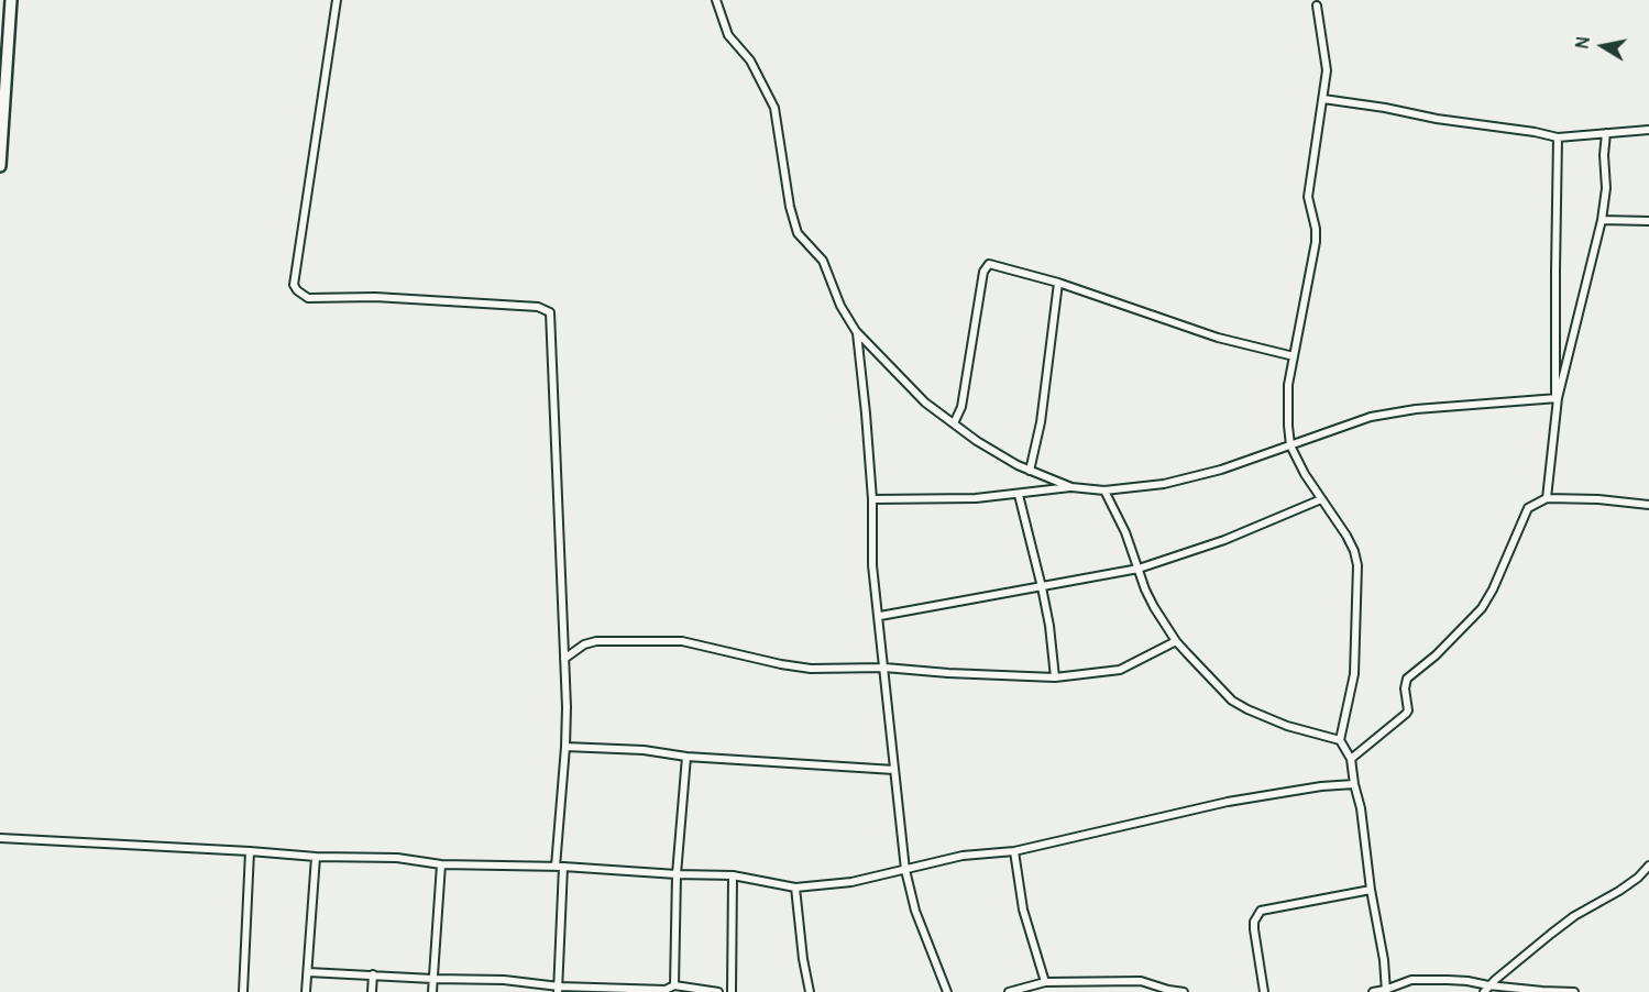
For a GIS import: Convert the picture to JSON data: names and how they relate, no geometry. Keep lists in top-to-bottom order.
{
  "north": "left"
}
